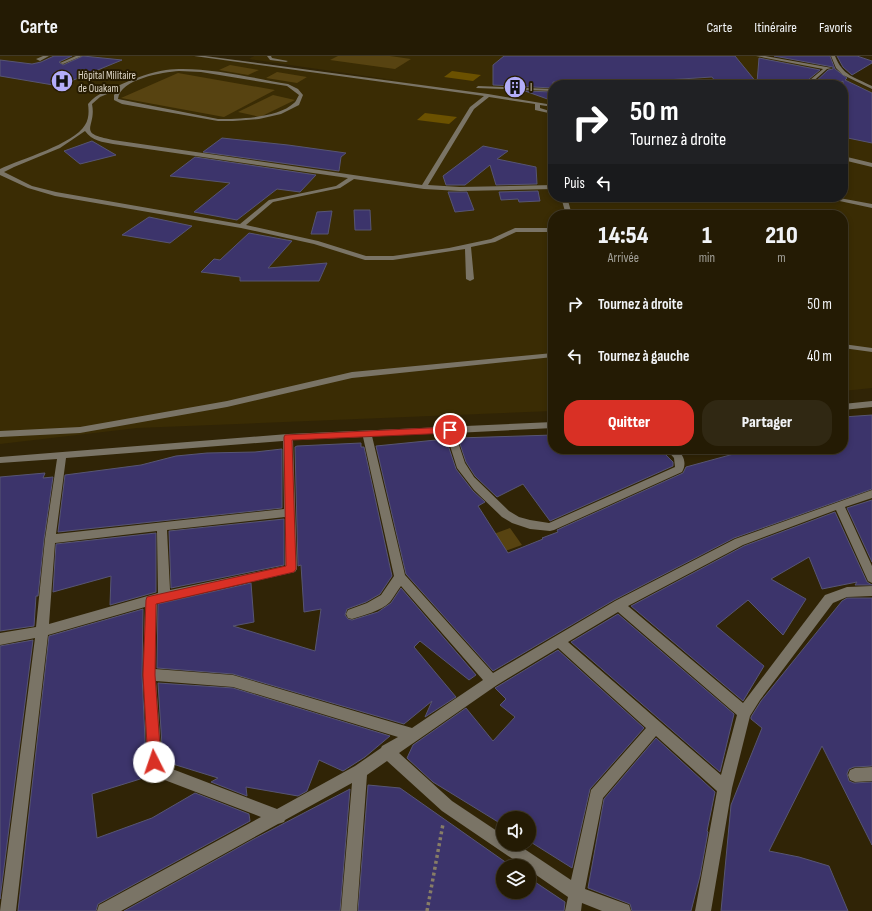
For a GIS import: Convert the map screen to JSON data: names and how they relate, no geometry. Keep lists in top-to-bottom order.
{
  "places": {
    "hospital": ["Hôpital Militaire de Ouakam"],
    "building": ["I"]
  },
  "page": {
    "header": "Carte",
    "nav": ["Carte", "Itinéraire", "Favoris"],
    "turn": ["50 m", "Tournez à droite"],
    "then": "Puis",
    "eta": [
      "14:54",
      "Arrivée",
      "1",
      "min",
      "210",
      "m"
    ],
    "list": [
      {
        "name": "Tournez à droite",
        "value": "50 m"
      },
      {
        "name": "Tournez à gauche",
        "value": "40 m"
      }
    ],
    "buttons": ["Quitter", "Partager"]
  }
}
